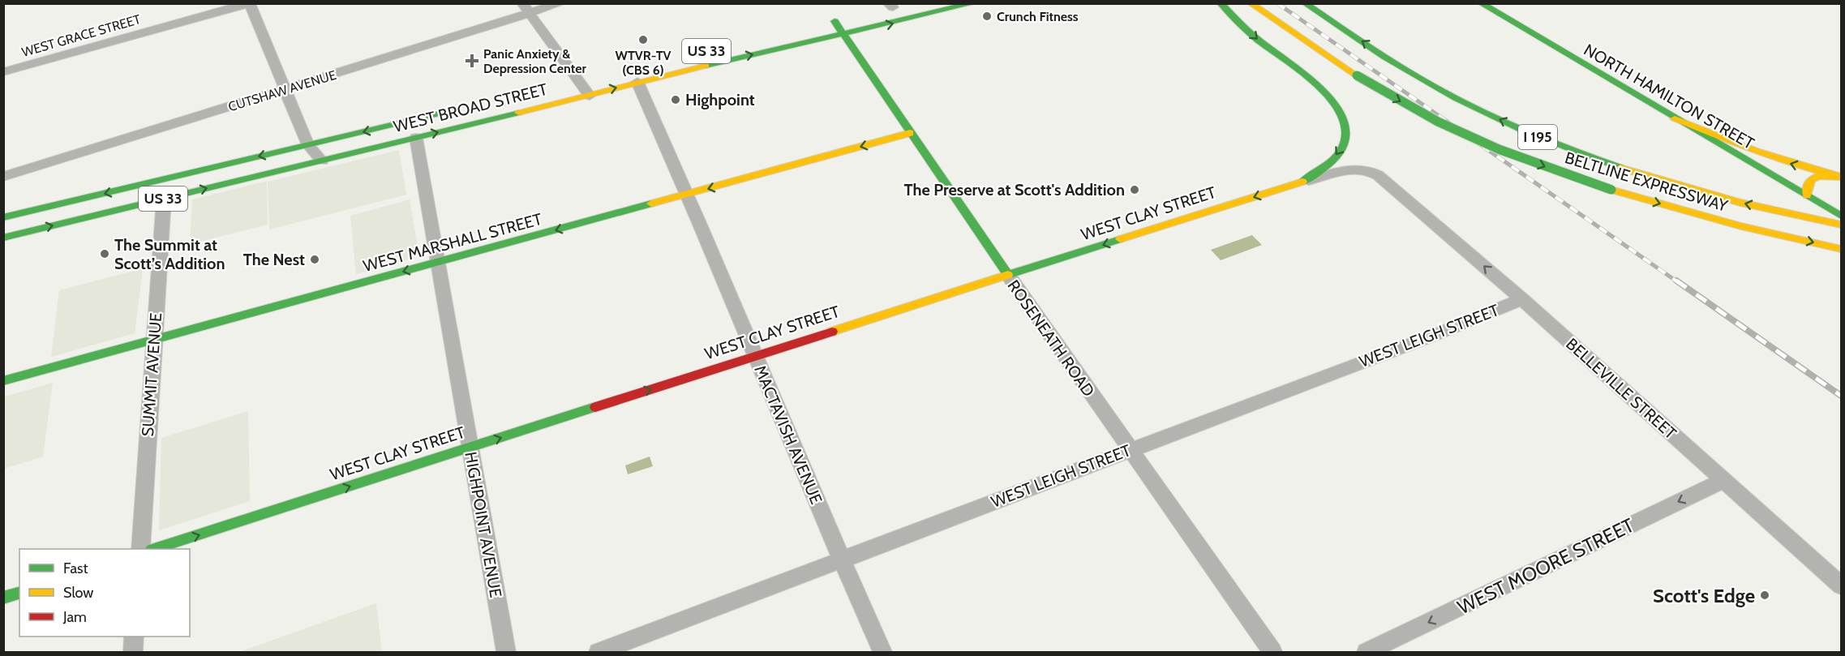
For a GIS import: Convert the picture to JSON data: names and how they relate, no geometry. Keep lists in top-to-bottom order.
{
  "streets": {
    "main road": [
      "US 33",
      "NORTH HAMILTON STREET",
      "WEST BROAD STREET",
      "I 195",
      "BELTLINE EXPRESSWAY",
      "WEST CLAY STREET",
      "WEST MARSHALL STREET",
      "ROSENEATH ROAD"
    ],
    "street": [
      "WEST GRACE STREET",
      "CUTSHAW AVENUE",
      "WEST LEIGH STREET",
      "SUMMIT AVENUE",
      "BELLEVILLE STREET",
      "MACTAVISH AVENUE",
      "HIGHPOINT AVENUE",
      "WEST MOORE STREET"
    ]
  },
  "crossings": [
    ["WEST BROAD STREET", "ROSENEATH ROAD"],
    ["WEST BROAD STREET", "SUMMIT AVENUE"],
    ["WEST BROAD STREET", "MACTAVISH AVENUE"],
    ["WEST BROAD STREET", "HIGHPOINT AVENUE"],
    ["WEST CLAY STREET", "ROSENEATH ROAD"],
    ["WEST CLAY STREET", "BELLEVILLE STREET"],
    ["WEST CLAY STREET", "MACTAVISH AVENUE"],
    ["WEST CLAY STREET", "HIGHPOINT AVENUE"],
    ["WEST MARSHALL STREET", "ROSENEATH ROAD"],
    ["WEST MARSHALL STREET", "SUMMIT AVENUE"],
    ["WEST MARSHALL STREET", "MACTAVISH AVENUE"],
    ["WEST MARSHALL STREET", "HIGHPOINT AVENUE"],
    ["WEST LEIGH STREET", "ROSENEATH ROAD"],
    ["WEST LEIGH STREET", "BELLEVILLE STREET"],
    ["WEST LEIGH STREET", "MACTAVISH AVENUE"],
    ["BELLEVILLE STREET", "WEST MOORE STREET"]
  ],
  "one_way": ["WEST MARSHALL STREET", "WEST MOORE STREET"],
  "places": {
    "other": [
      "Crunch Fitness",
      "WTVR-TV (CBS 6)",
      "Highpoint",
      "The Preserve at Scott's Addition",
      "The Summit at Scott’s Addition",
      "The Nest",
      "Scott's Edge"
    ],
    "health": ["Panic Anxiety & Depression Center"]
  },
  "legend": ["Fast", "Slow", "Jam"]
}
